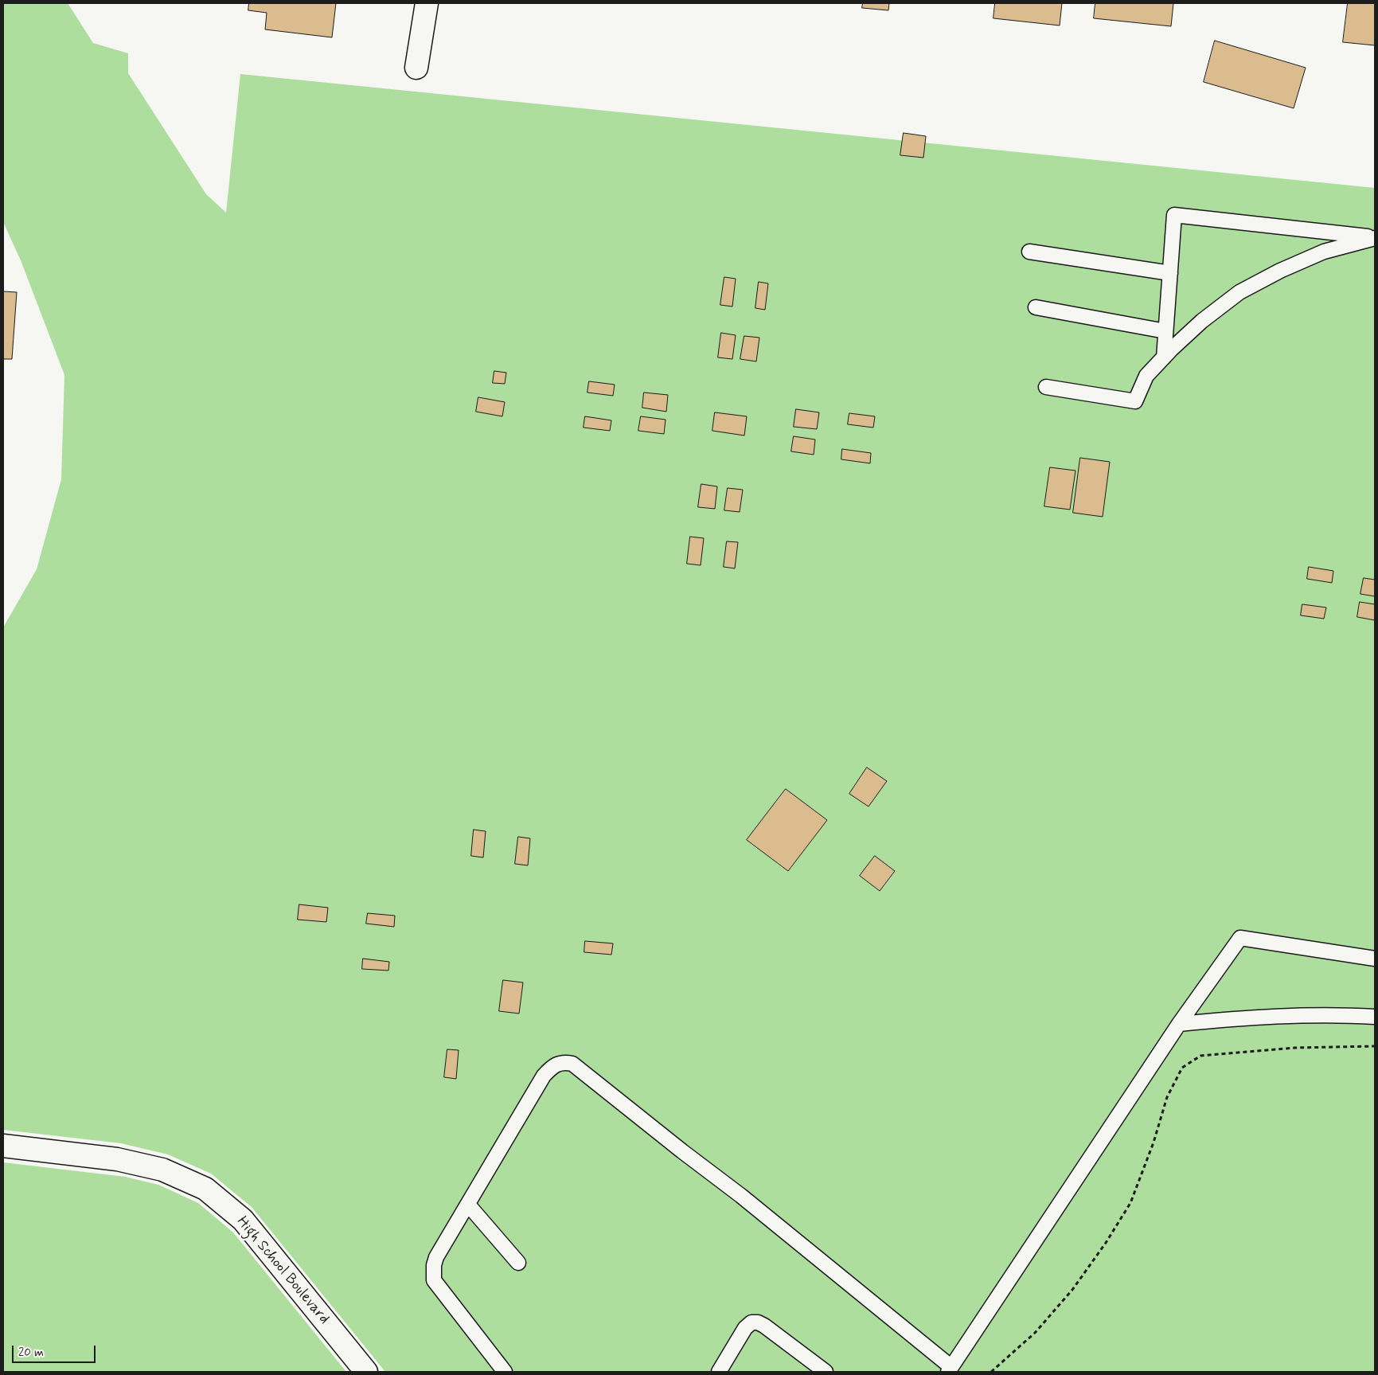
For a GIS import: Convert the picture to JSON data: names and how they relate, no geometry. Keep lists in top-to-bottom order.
{
  "streets": {
    "street": ["High School Boulevard"]
  },
  "scale_bar": "20 m"
}
